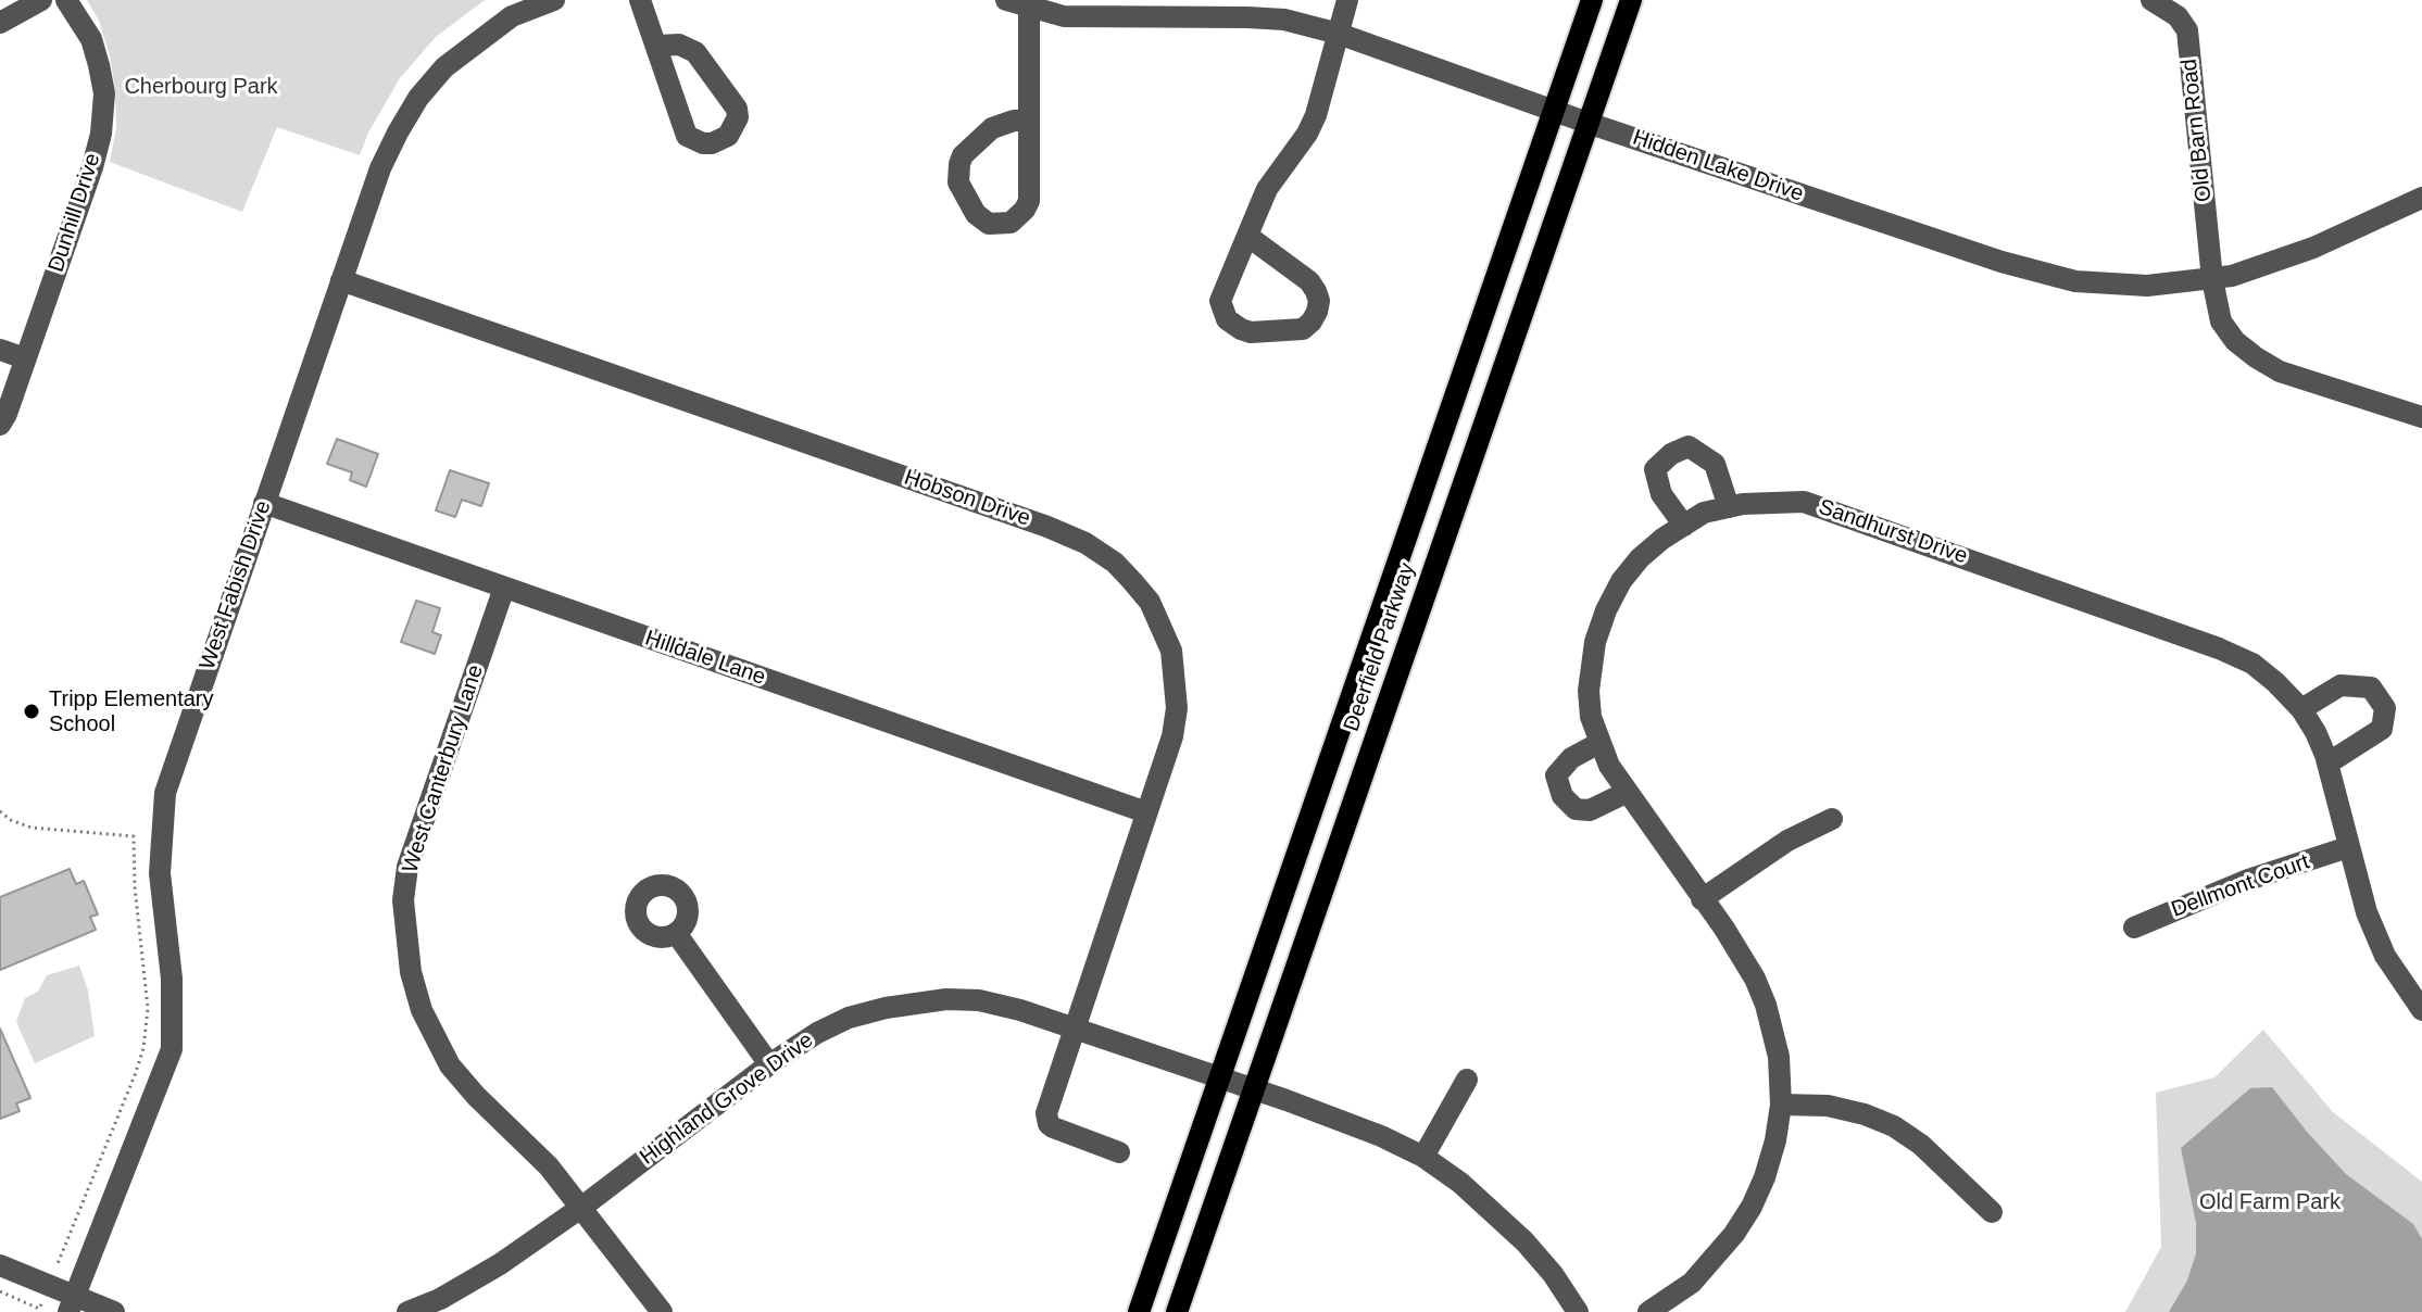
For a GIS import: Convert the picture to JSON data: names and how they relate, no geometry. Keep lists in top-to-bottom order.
{
  "streets": {
    "main road": ["Deerfield Parkway"],
    "street": [
      "Old Barn Road",
      "Hidden Lake Drive",
      "Dunhill Drive",
      "Hobson Drive",
      "Sandhurst Drive",
      "West Fabish Drive",
      "Hilldale Lane",
      "West Canterbury Lane",
      "Dellmont Court",
      "Highland Grove Drive"
    ]
  },
  "crossings": [
    ["Old Barn Road", "Hidden Lake Drive"],
    ["Hidden Lake Drive", "Deerfield Parkway"],
    ["Hobson Drive", "West Fabish Drive"],
    ["Hobson Drive", "Hilldale Lane"],
    ["Hobson Drive", "Highland Grove Drive"],
    ["Sandhurst Drive", "Dellmont Court"],
    ["West Fabish Drive", "Hilldale Lane"],
    ["Deerfield Parkway", "Highland Grove Drive"],
    ["Hilldale Lane", "West Canterbury Lane"],
    ["West Canterbury Lane", "Highland Grove Drive"]
  ],
  "parks": ["Cherbourg Park", "Old Farm Park"],
  "places": ["Tripp Elementary School"]
}
